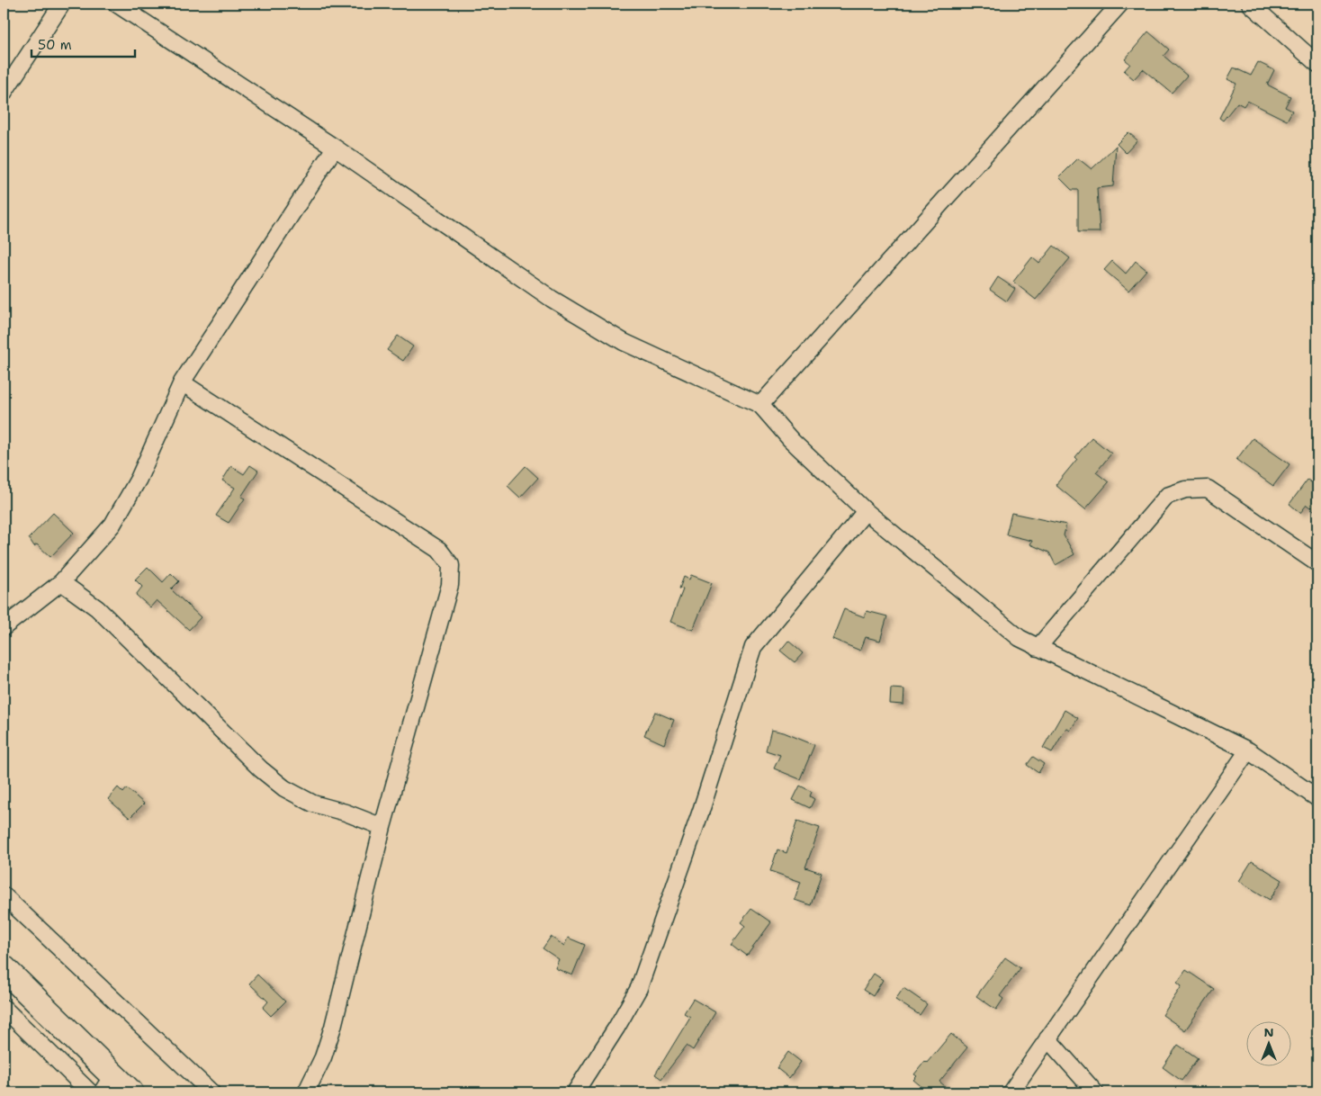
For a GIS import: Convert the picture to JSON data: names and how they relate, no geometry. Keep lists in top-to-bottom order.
{
  "scale_bar": "50 m",
  "north": "top"
}
